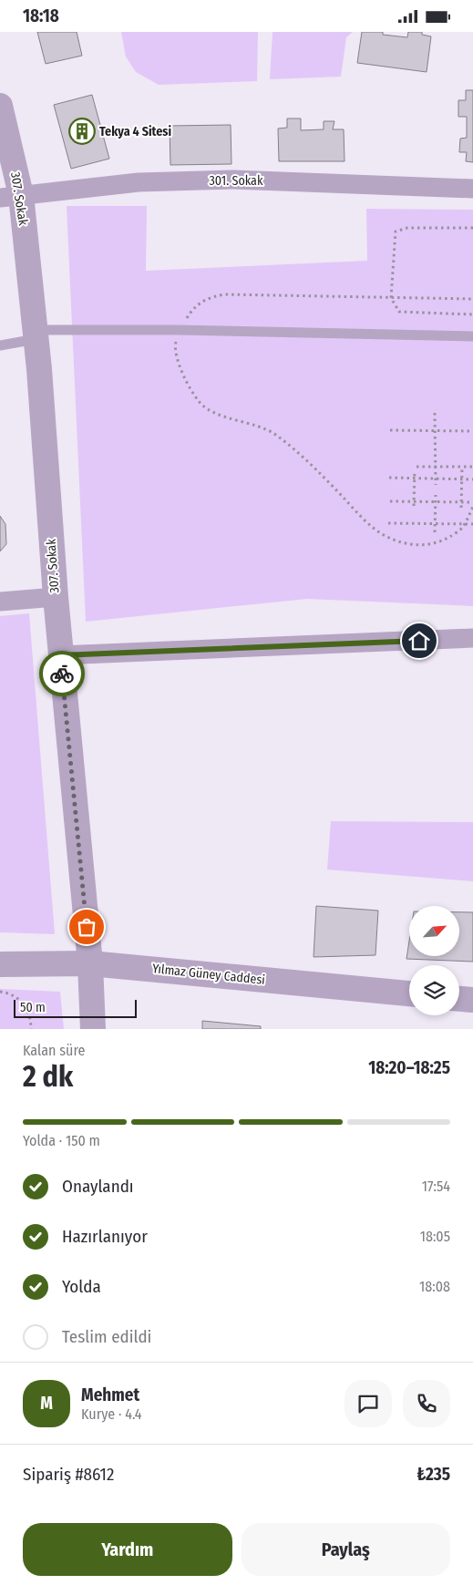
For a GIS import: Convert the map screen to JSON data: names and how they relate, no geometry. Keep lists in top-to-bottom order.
{
  "streets": {
    "street": ["301. Sokak", "307. Sokak", "Yılmaz Güney Caddesi"]
  },
  "crossings": [
    ["301. Sokak", "307. Sokak"],
    ["307. Sokak", "Yılmaz Güney Caddesi"]
  ],
  "places": {
    "building": ["Tekya 4 Sitesi"]
  },
  "scale_bar": "50 m",
  "north": "top right",
  "page": {
    "status": "18:18",
    "scale": "50 m",
    "heading": ["2 dk", "Kalan süre", "18:20–18:25"],
    "panel": [
      "Mehmet",
      "Kurye · 4.4",
      "Sipariş #8612",
      "₺235"
    ],
    "bar": "Yolda · 150 m",
    "list": [
      ["Onaylandı", "17:54"],
      ["Hazırlanıyor", "18:05"],
      ["Yolda", "18:08"],
      "Teslim edildi"
    ],
    "round": "M",
    "buttons": ["Yardım", "Paylaş"]
  }
}
